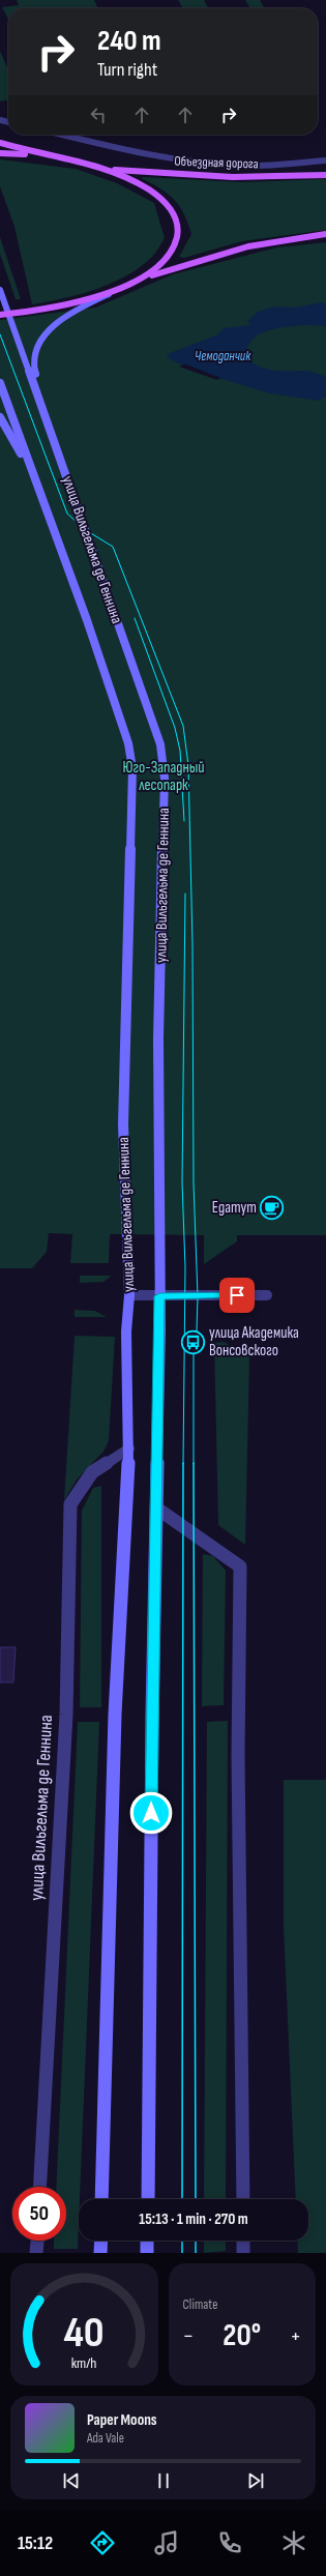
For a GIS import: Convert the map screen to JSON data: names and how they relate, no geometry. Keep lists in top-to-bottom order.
{
  "streets": {
    "main road": ["Объездная дорога", "улица Вильгельма де Геннина"]
  },
  "water": ["Чемоданчик"],
  "parks": ["Юго-Западный лесопарк"],
  "places": {
    "cafe": ["Едатут"],
    "bus stop": ["улица Академика Вонсовского"]
  },
  "page": {
    "turn": ["240 m", "Turn right"],
    "limit": "50",
    "trip": "15:13 · 1 min · 270 m",
    "tile": "Climate",
    "heat": ["−", "20°", "+"],
    "song": ["Paper Moons", "Ada Vale"],
    "tabs": "15:12",
    "gauge": ["40", "km/h"]
  }
}
